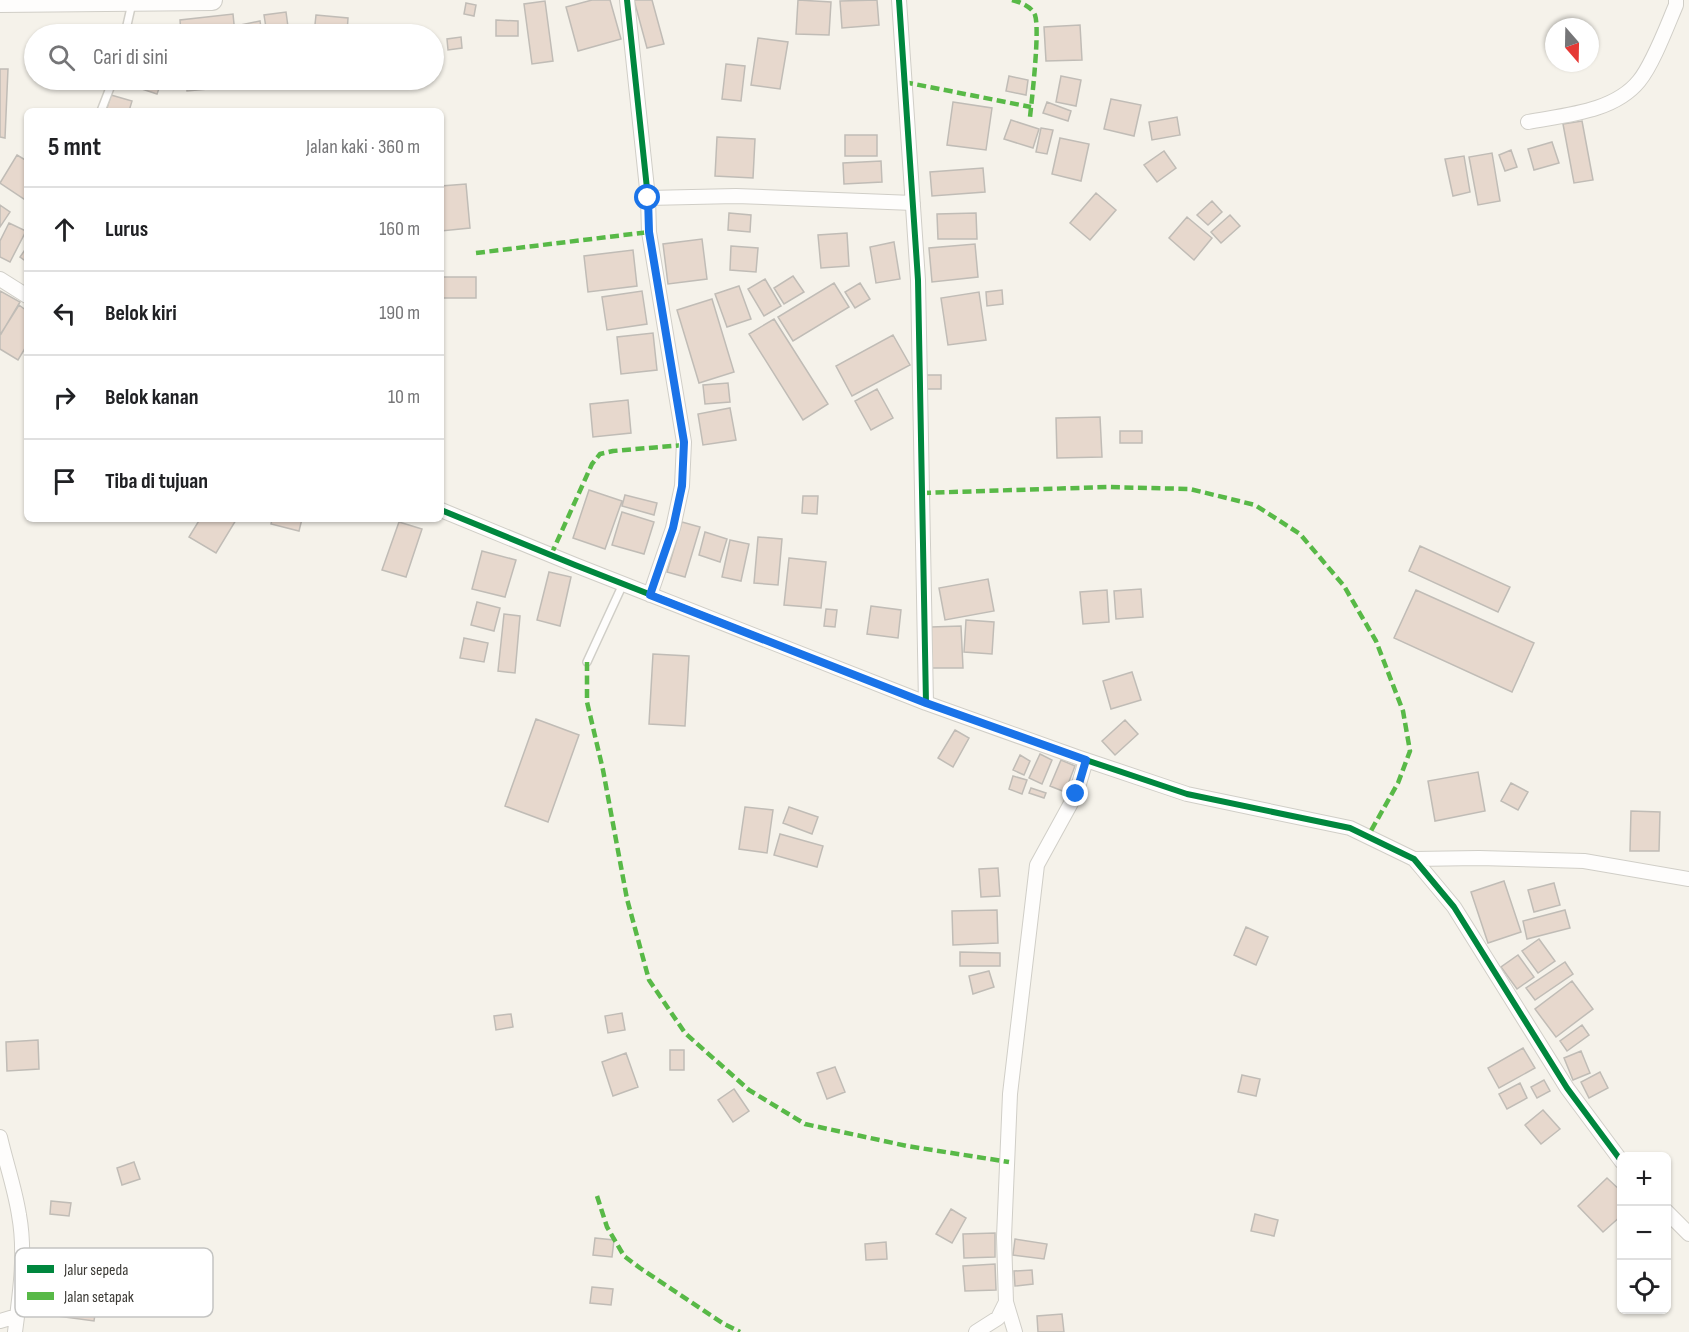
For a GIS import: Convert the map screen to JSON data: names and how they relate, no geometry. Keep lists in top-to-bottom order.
{
  "legend": ["Jalur sepeda", "Jalan setapak"],
  "north": "bottom",
  "page": {
    "search": "Cari di sini",
    "heading": ["5 mnt", "Jalan kaki · 360 m"],
    "list": [
      ["Lurus", "160 m"],
      ["Belok kiri", "190 m"],
      ["Belok kanan", "10 m"],
      "Tiba di tujuan"
    ],
    "map_buttons": ["+", "−"]
  }
}
